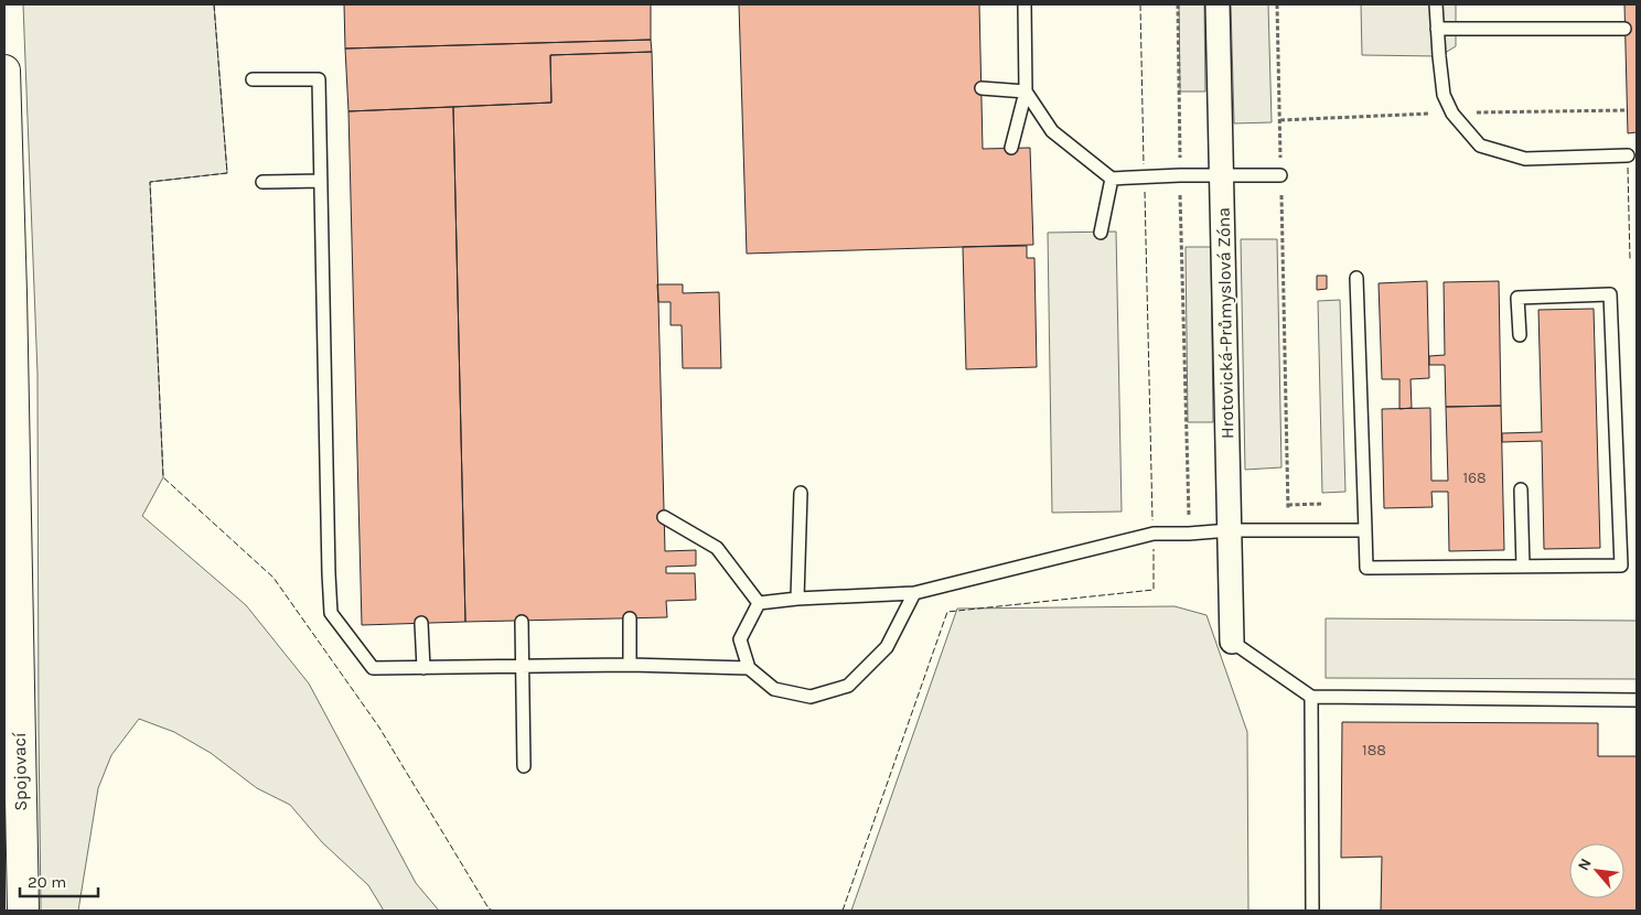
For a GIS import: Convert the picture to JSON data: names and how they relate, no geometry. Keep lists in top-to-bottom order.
{
  "streets": {
    "main road": ["Spojovací"],
    "street": ["Hrotovická-Průmyslová Zóna"]
  },
  "house_numbers": ["168", "188"],
  "scale_bar": "20 m",
  "north": "top left"
}
